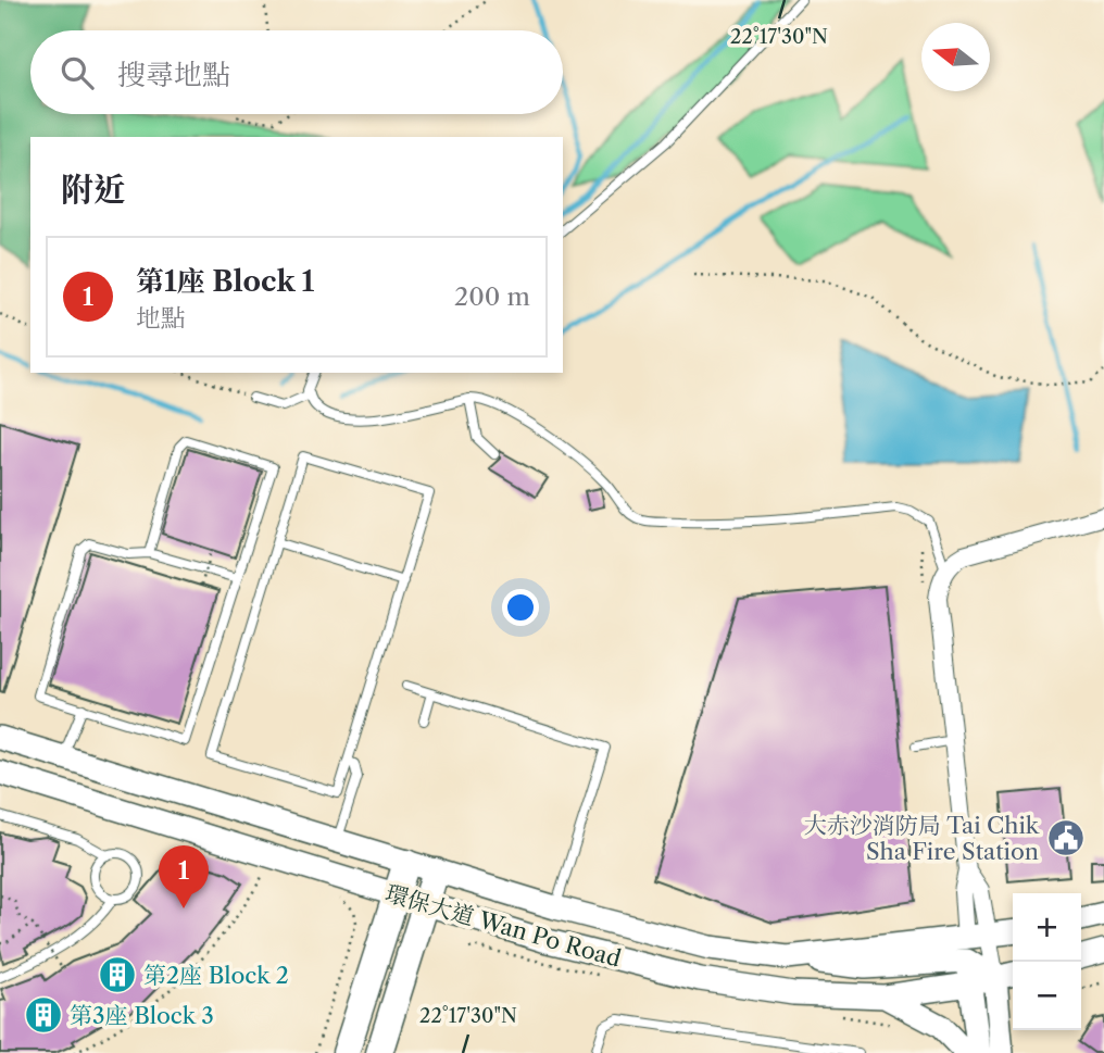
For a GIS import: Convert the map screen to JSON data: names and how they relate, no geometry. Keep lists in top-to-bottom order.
{
  "streets": {
    "main road": ["環保大道 Wan Po Road"]
  },
  "places": {
    "public building": ["大赤沙消防局 Tai Chik Sha Fire Station"],
    "building": ["第2座 Block 2", "第3座 Block 3"]
  },
  "north": "left",
  "page": {
    "search": "搜尋地點",
    "heading": "附近",
    "list": [
      {
        "mark": "1",
        "name": "第1座 Block 1",
        "note": "地點",
        "value": "200 m"
      }
    ],
    "pins": "1",
    "map_buttons": ["+", "−"]
  },
  "coordinates": ["22°17'30\"N"]
}
